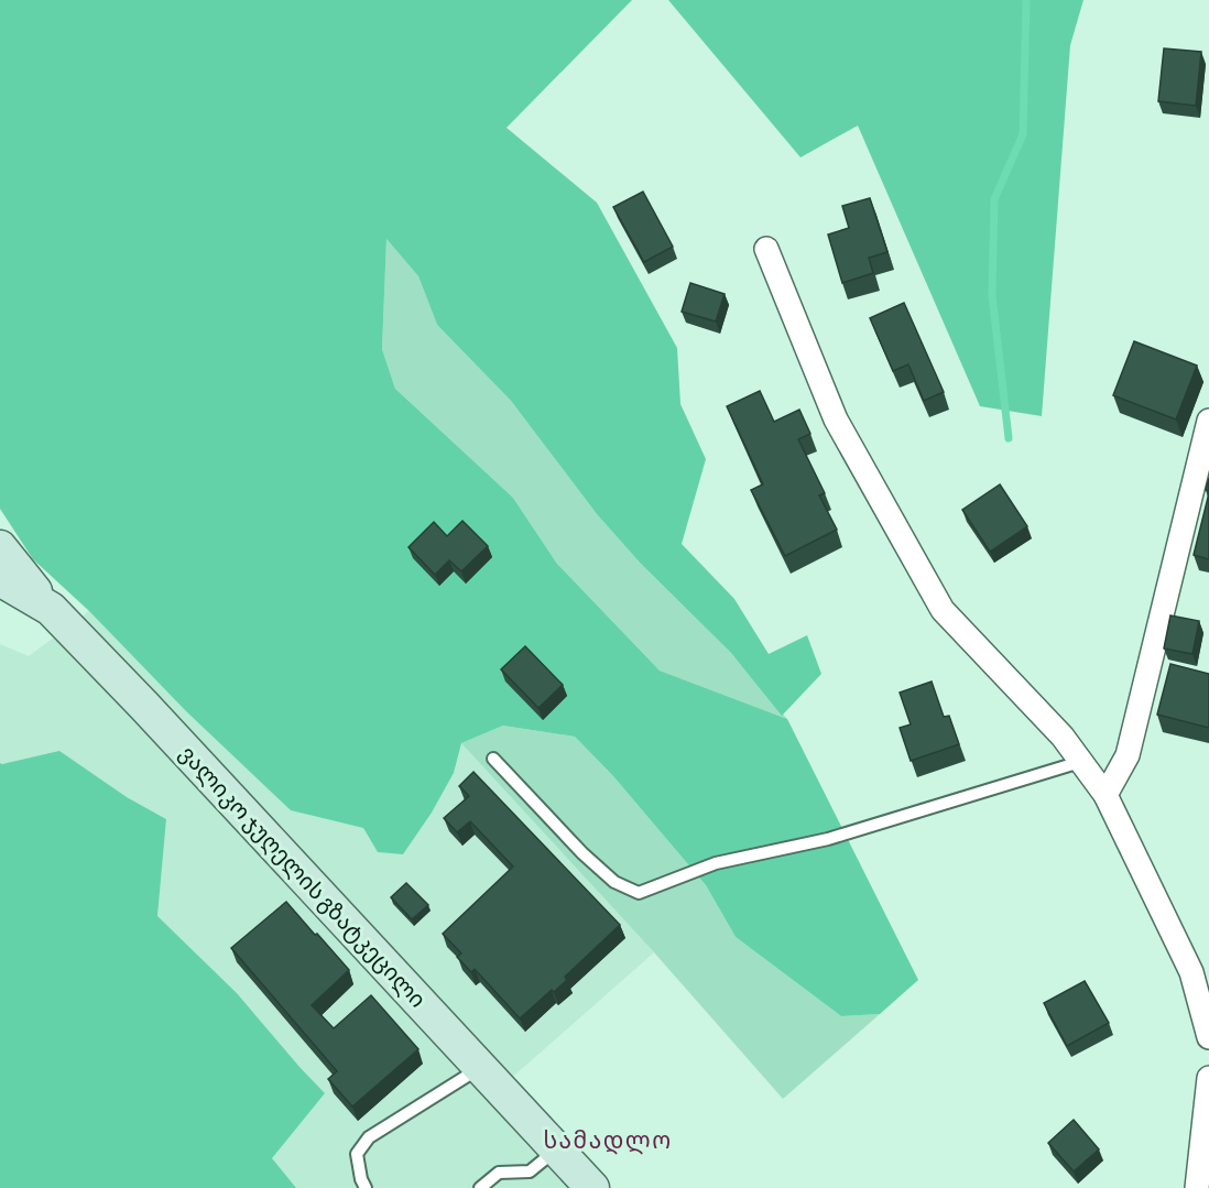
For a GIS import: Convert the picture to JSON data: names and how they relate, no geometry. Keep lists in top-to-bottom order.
{
  "streets": {
    "main road": ["ვალიკო ჯუღელის გზატკეცილი"]
  },
  "districts": ["სამადლო"]
}
